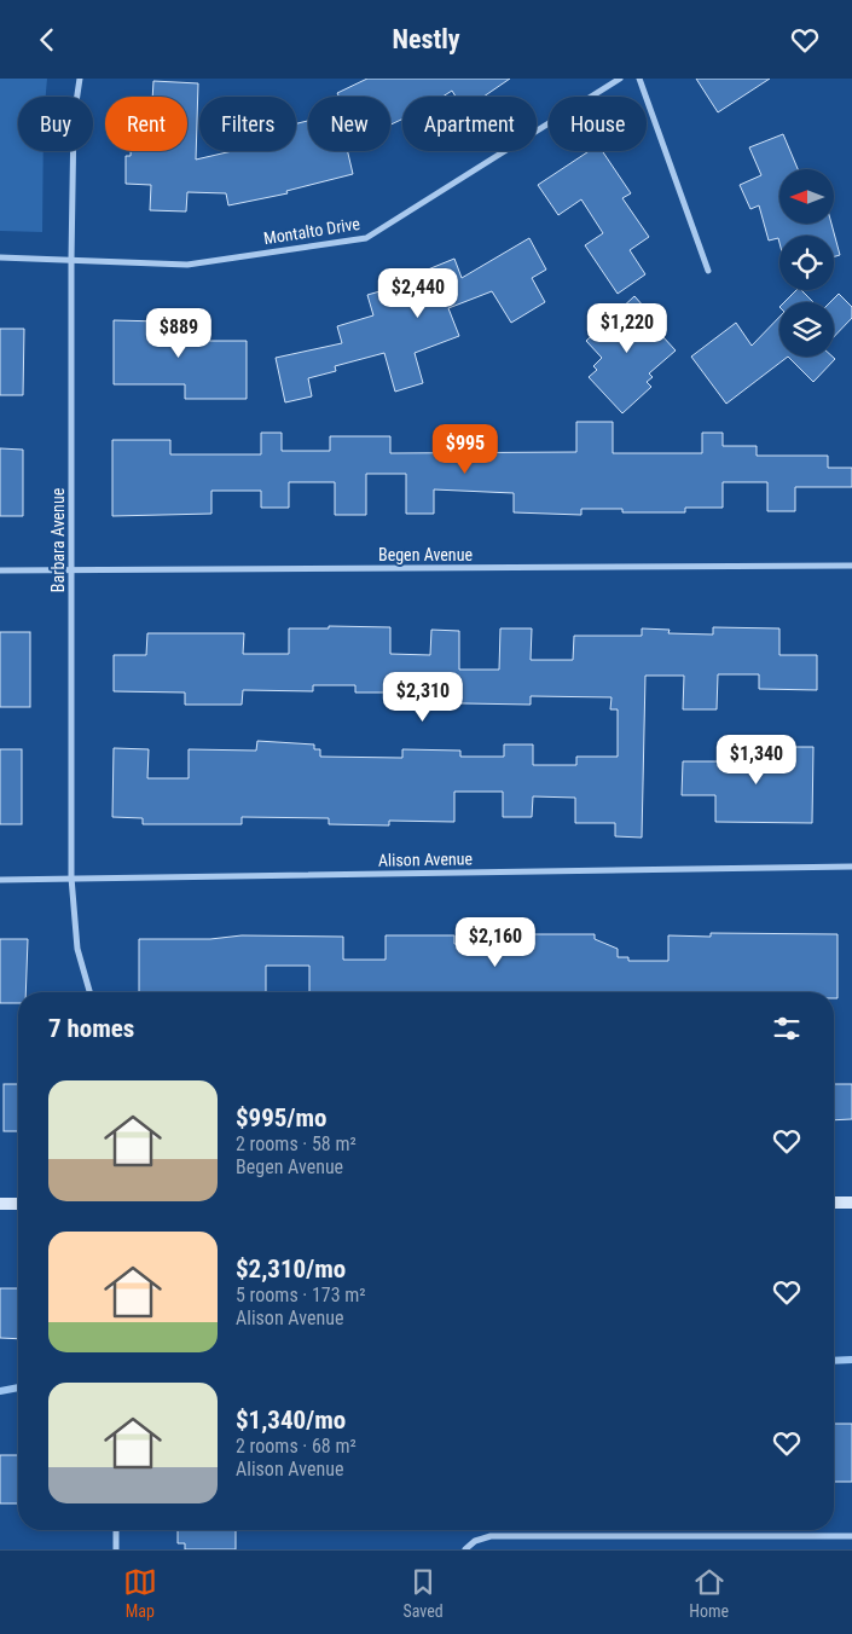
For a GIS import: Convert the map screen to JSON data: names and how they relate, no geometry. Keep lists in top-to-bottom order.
{
  "streets": {
    "street": [
      "Montalto Drive",
      "Barbara Avenue",
      "Begen Avenue",
      "Alison Avenue"
    ]
  },
  "crossings": [
    ["Montalto Drive", "Barbara Avenue"],
    ["Barbara Avenue", "Begen Avenue"],
    ["Barbara Avenue", "Alison Avenue"]
  ],
  "north": "left",
  "page": {
    "header": "Nestly",
    "chip": [
      "Buy",
      "Rent",
      "Filters",
      "New",
      "Apartment",
      "House"
    ],
    "price": [
      "$2,440",
      "$1,220",
      "$889",
      "$995",
      "$2,310",
      "$1,340",
      "$2,160"
    ],
    "heading": "7 homes",
    "list": [
      {
        "name": "$995/mo",
        "note": "2 rooms · 58 m² · Begen Avenue"
      },
      {
        "name": "$2,310/mo",
        "note": "5 rooms · 173 m² · Alison Avenue"
      },
      {
        "name": "$1,340/mo",
        "note": "2 rooms · 68 m² · Alison Avenue"
      }
    ],
    "tabs": ["Map", "Saved", "Home"]
  }
}
